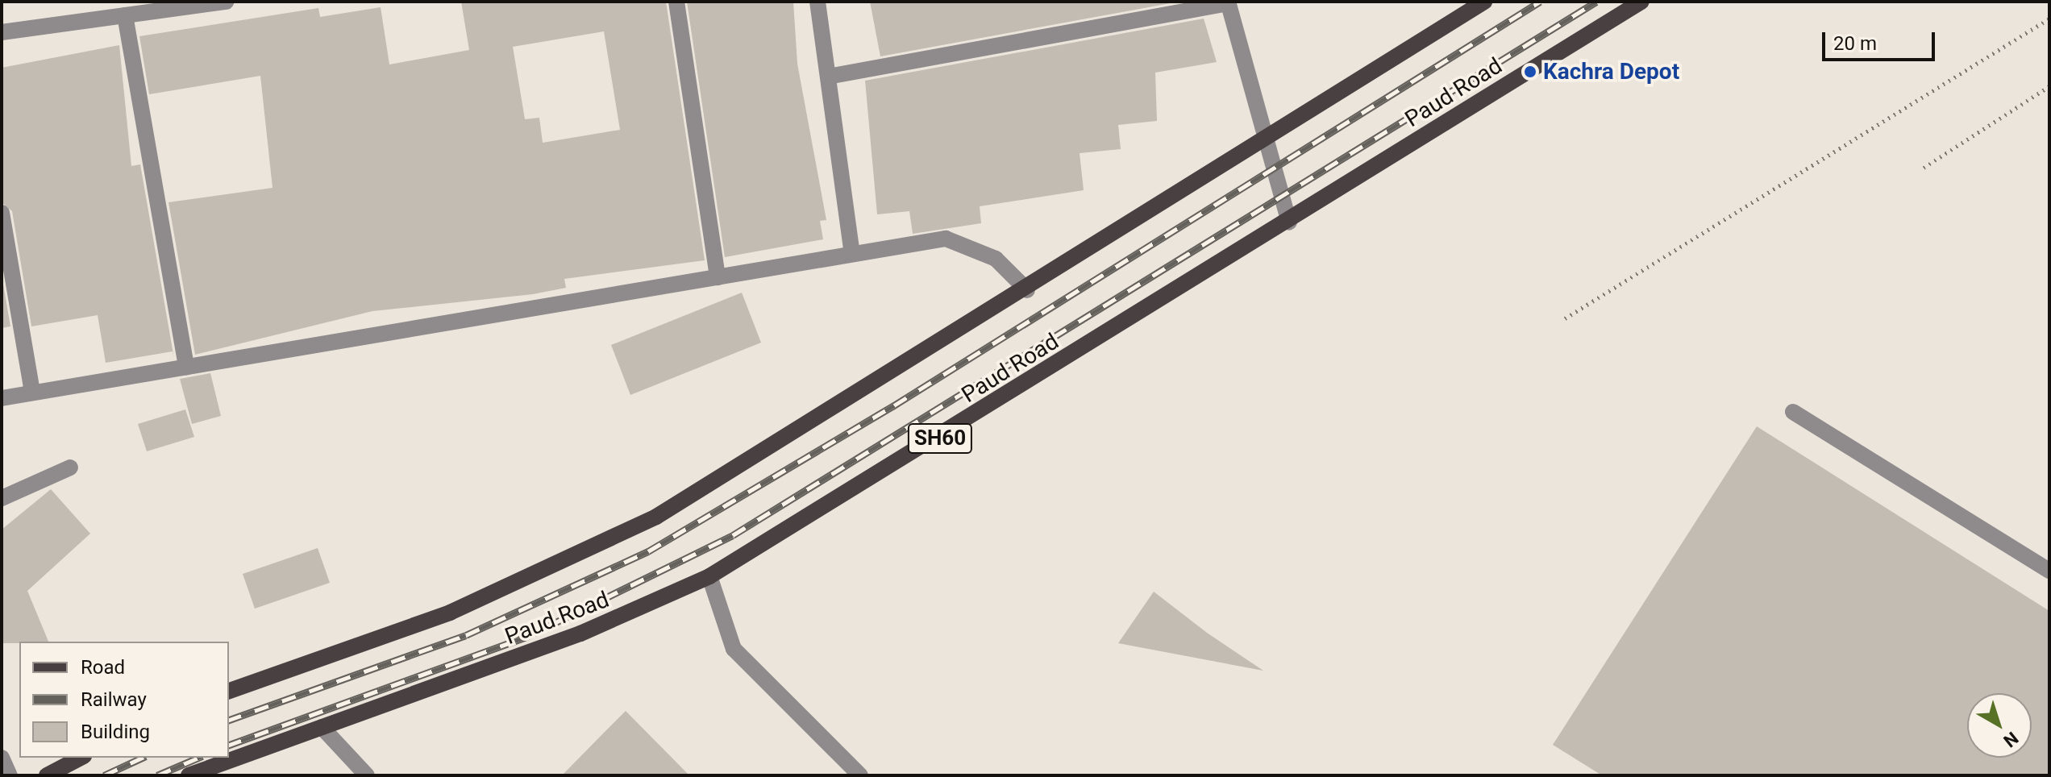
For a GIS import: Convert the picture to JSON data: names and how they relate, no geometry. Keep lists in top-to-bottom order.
{
  "streets": {
    "main road": ["Paud Road", "SH60"]
  },
  "places": ["Kachra Depot"],
  "legend": ["Road", "Railway", "Building"],
  "scale_bar": "20 m",
  "north": "bottom right"
}
